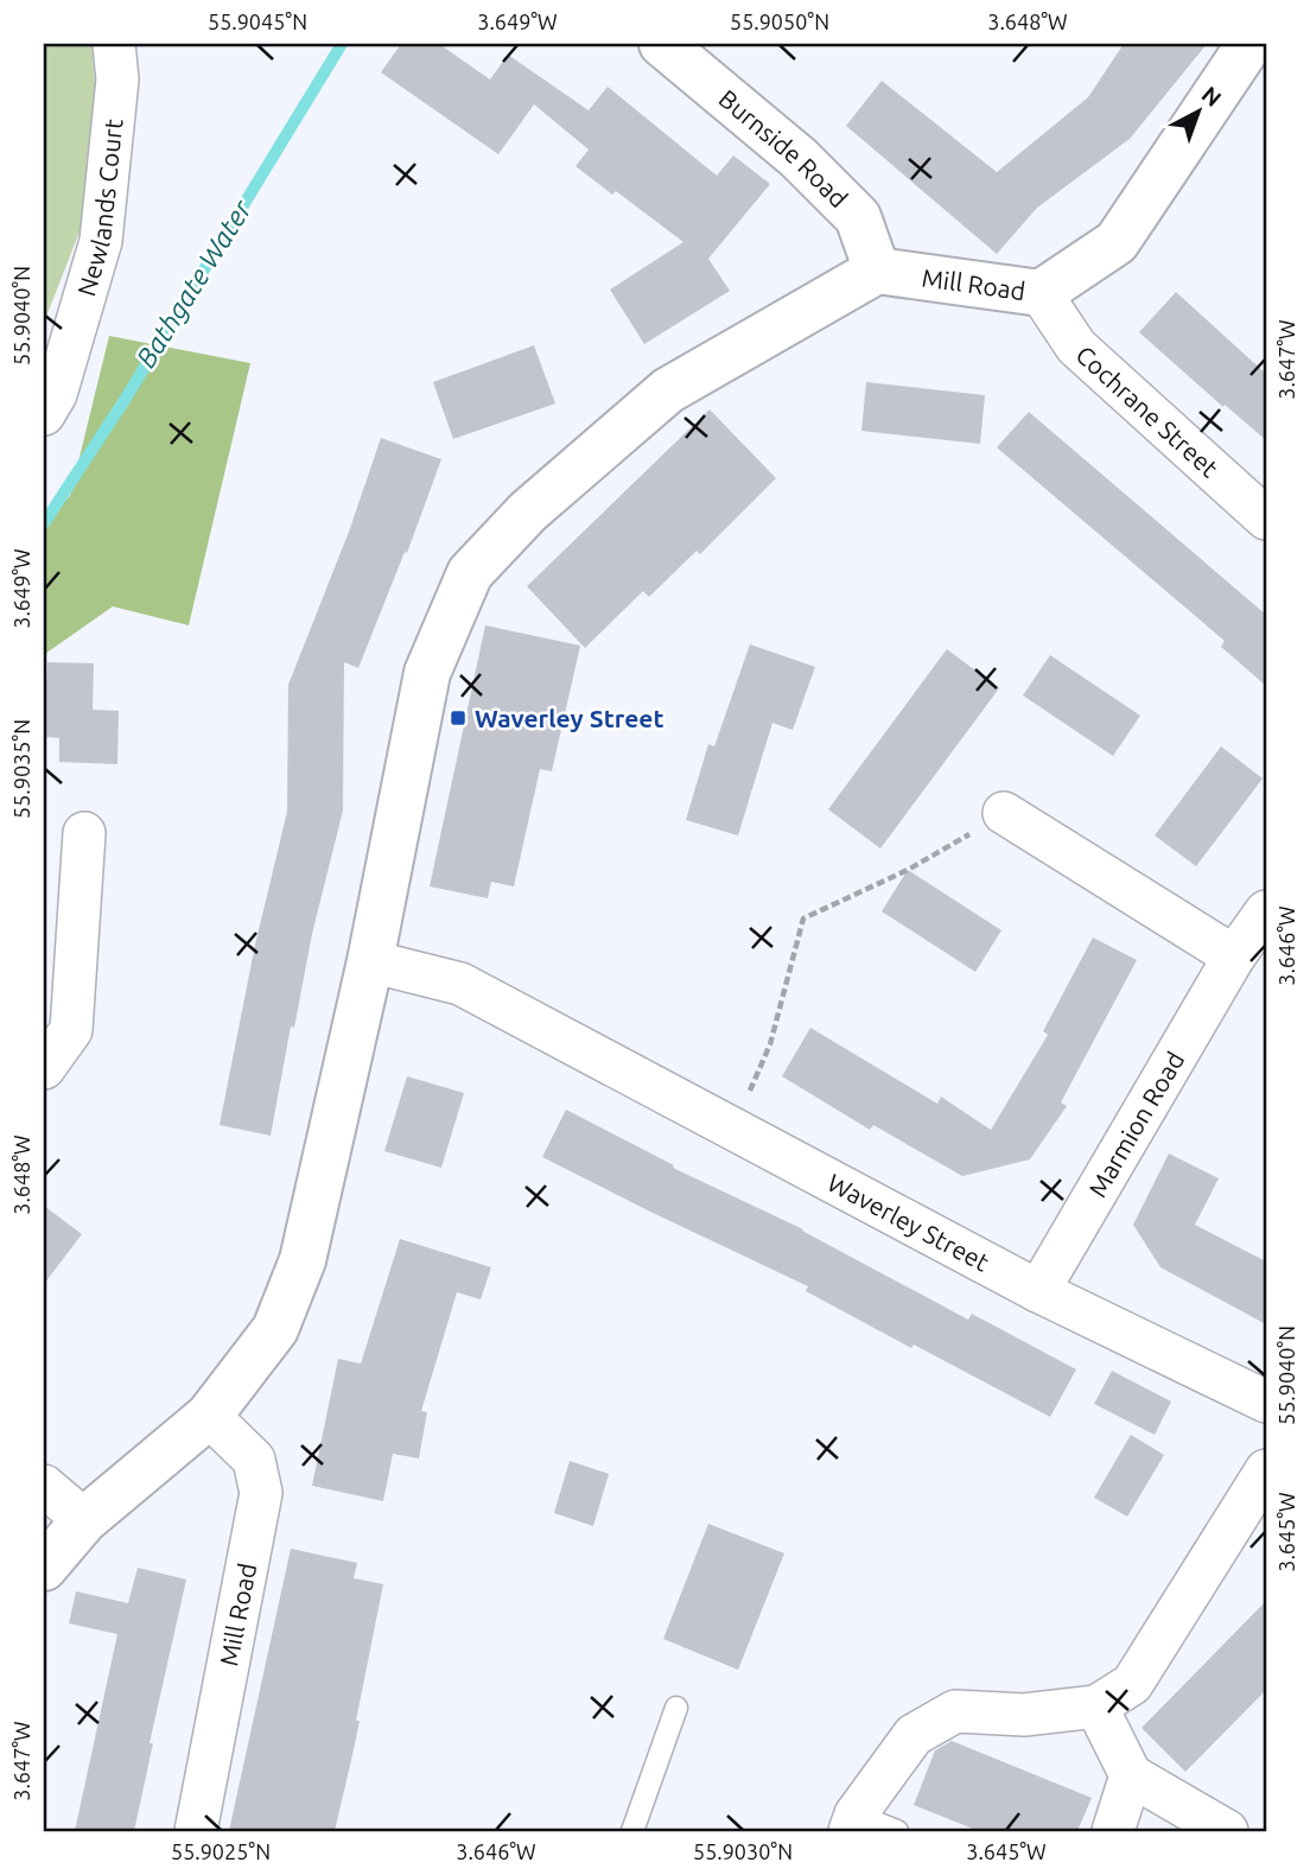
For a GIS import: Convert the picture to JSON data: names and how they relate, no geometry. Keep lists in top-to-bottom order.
{
  "streets": {
    "main road": ["Burnside Road", "Mill Road"],
    "street": [
      "Newlands Court",
      "Cochrane Street",
      "Marmion Road",
      "Waverley Street"
    ]
  },
  "crossings": [
    ["Burnside Road", "Mill Road"],
    ["Mill Road", "Cochrane Street"],
    ["Marmion Road", "Waverley Street"]
  ],
  "water": ["Bathgate Water"],
  "places": {
    "transit": ["Waverley Street"]
  },
  "north": "top right",
  "coordinates": [
    "55.9045°N",
    "3.649°W",
    "55.9050°N",
    "3.648°W",
    "55.9040°N",
    "3.647°W",
    "55.9035°N",
    "3.646°W",
    "3.645°W",
    "55.9025°N",
    "55.9030°N"
  ]
}
